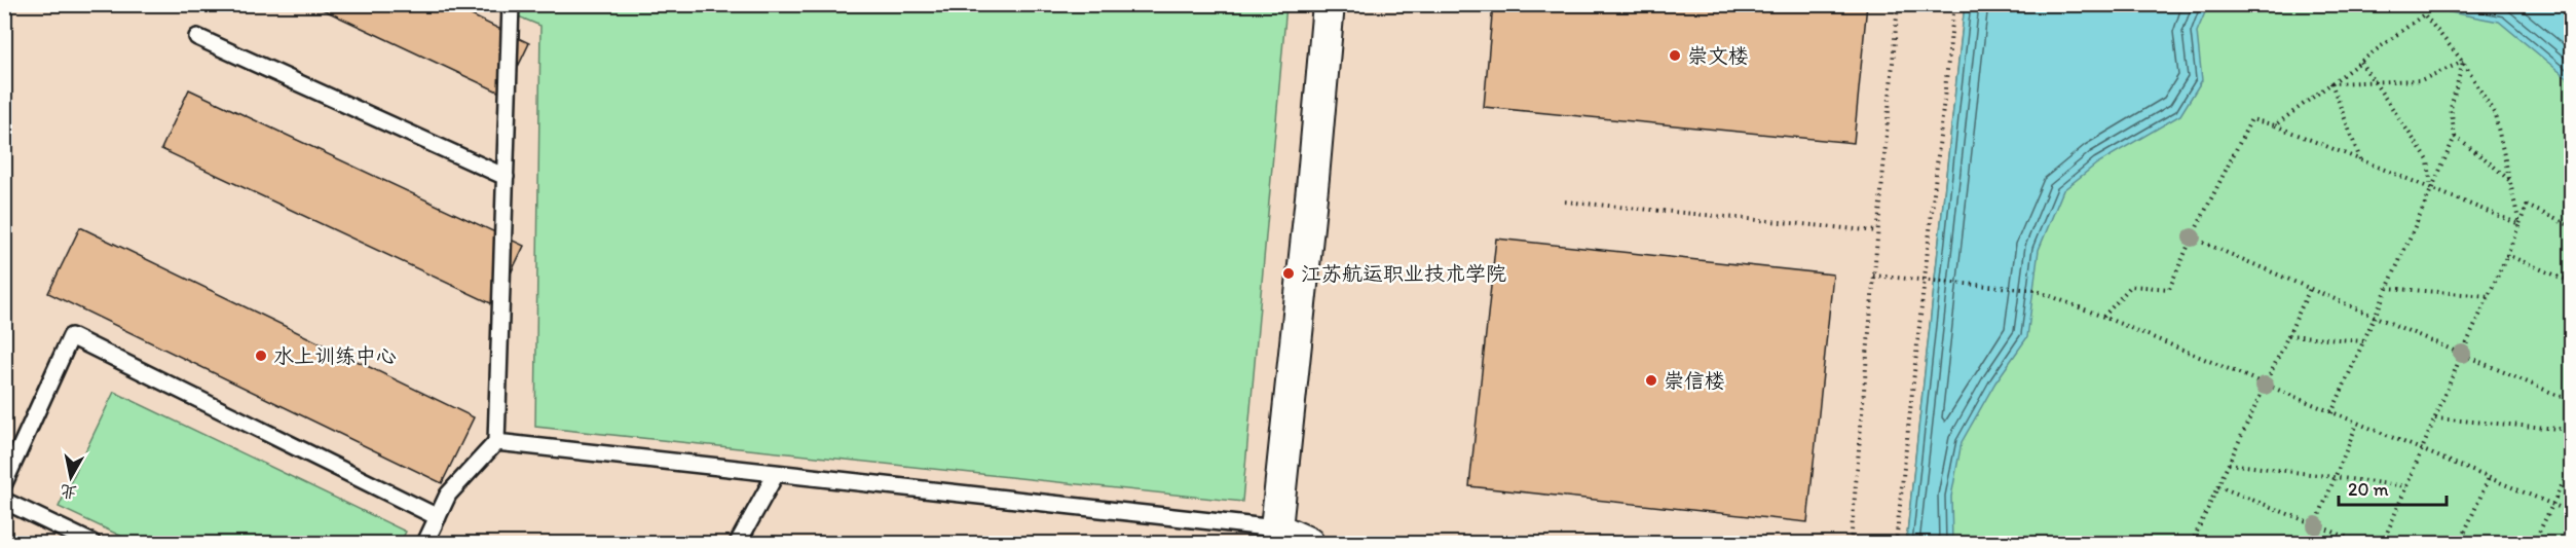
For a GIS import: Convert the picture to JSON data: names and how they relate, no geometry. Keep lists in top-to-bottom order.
{
  "places": [
    "崇文楼",
    "江苏航运职业技术学院",
    "水上训练中心",
    "崇信楼"
  ],
  "scale_bar": "20 m",
  "north": "bottom"
}
